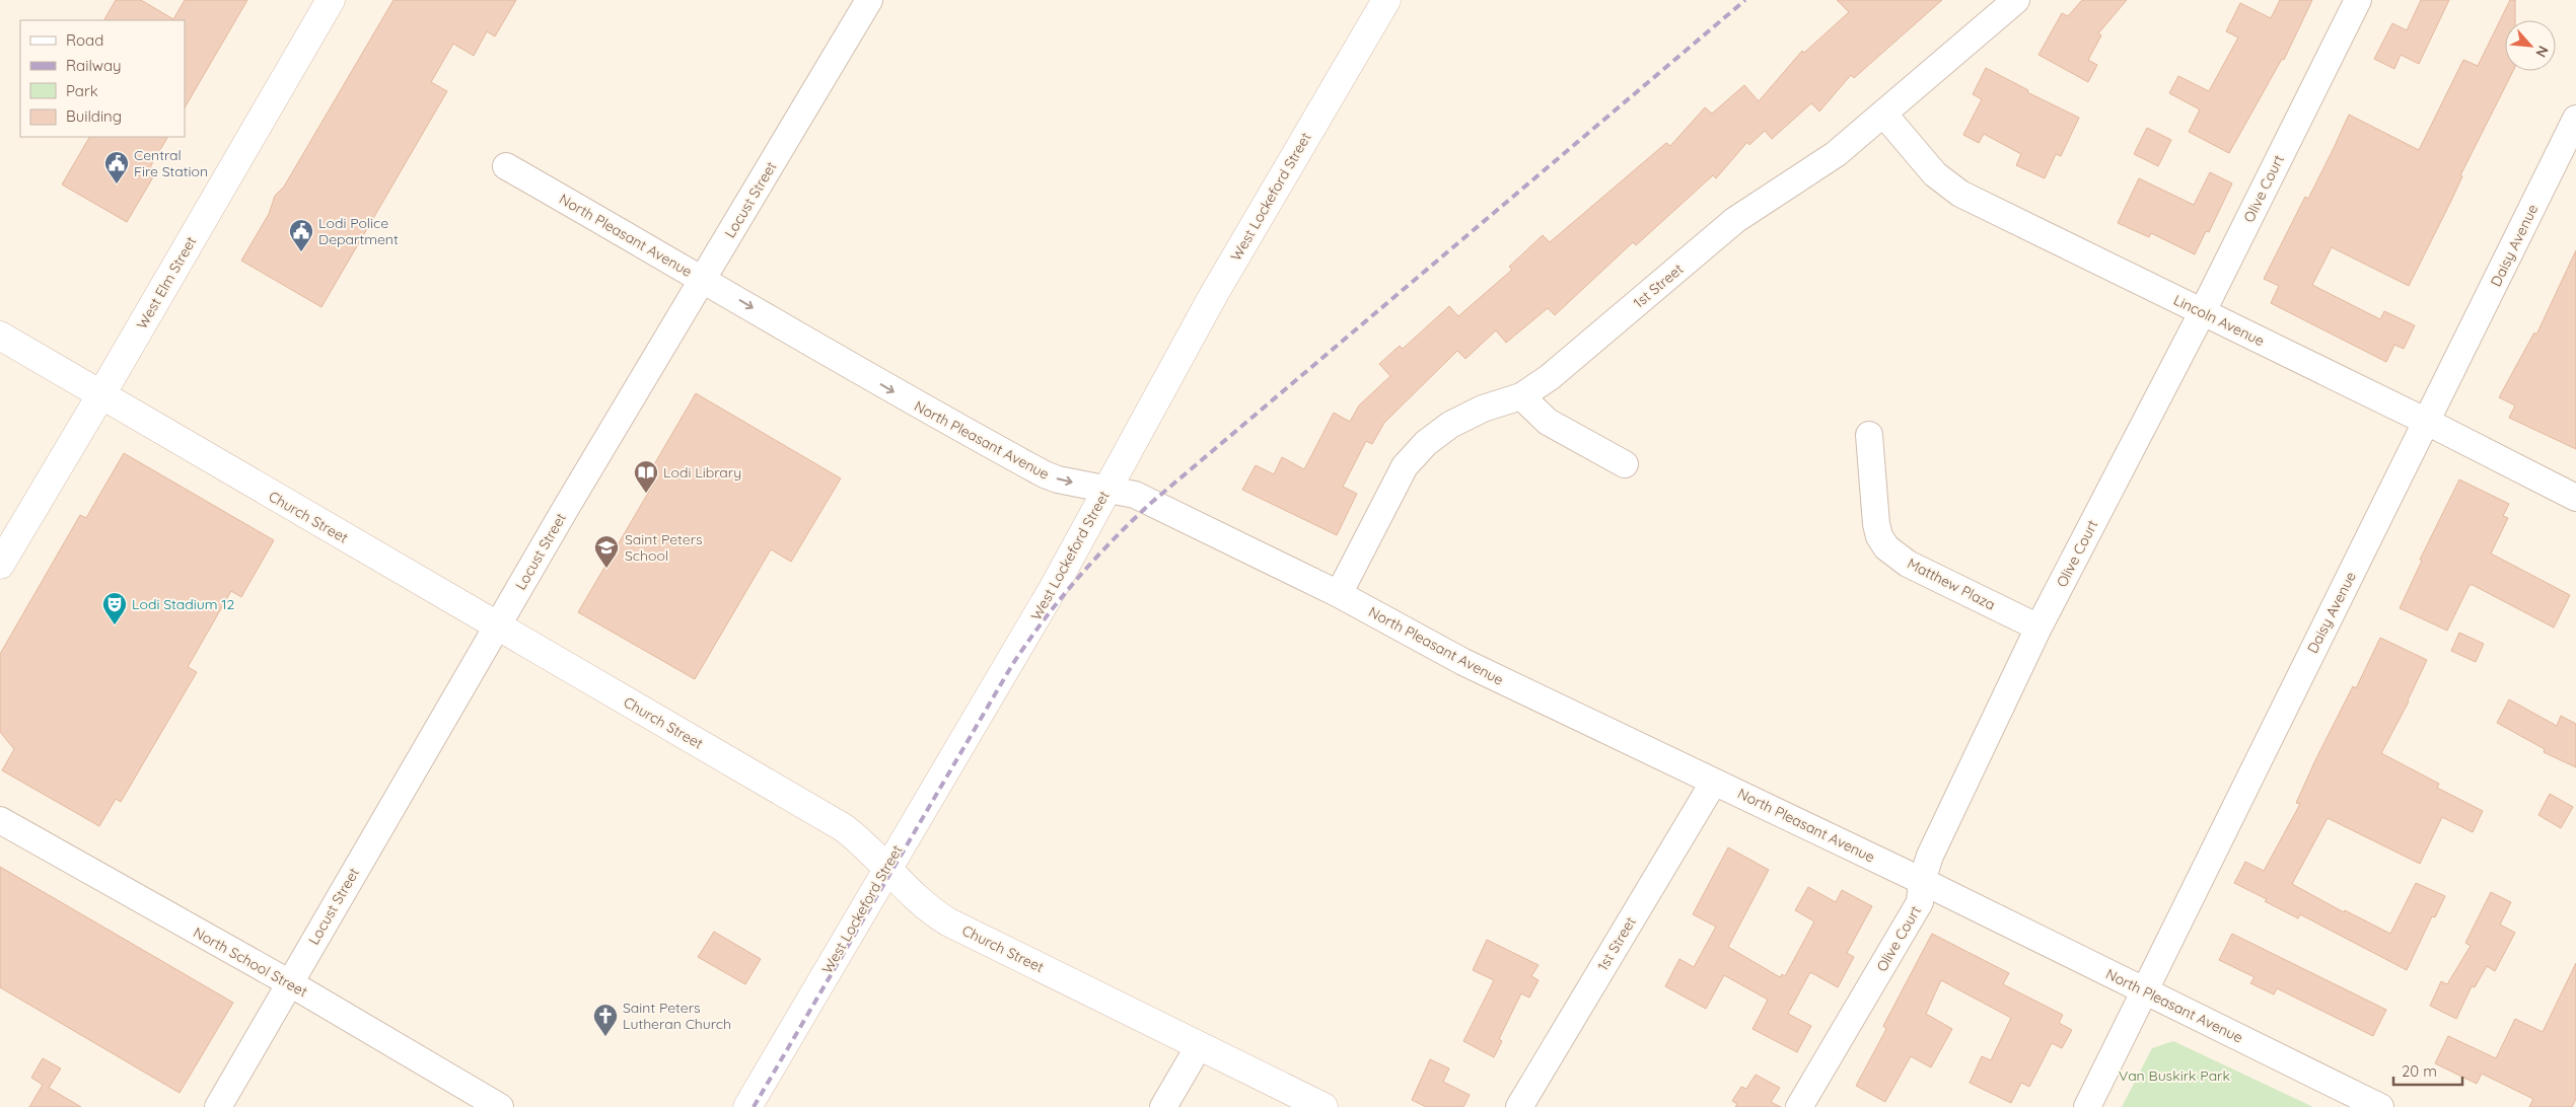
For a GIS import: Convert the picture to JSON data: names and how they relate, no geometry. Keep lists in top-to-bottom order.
{
  "streets": {
    "street": [
      "Olive Court",
      "West Lockeford Street",
      "Locust Street",
      "North Pleasant Avenue",
      "Daisy Avenue",
      "West Elm Street",
      "1st Street",
      "Lincoln Avenue",
      "Church Street",
      "Matthew Plaza",
      "North School Street"
    ]
  },
  "crossings": [
    ["Olive Court", "North Pleasant Avenue"],
    ["Olive Court", "Lincoln Avenue"],
    ["Olive Court", "Matthew Plaza"],
    ["West Lockeford Street", "North Pleasant Avenue"],
    ["West Lockeford Street", "Church Street"],
    ["Locust Street", "North Pleasant Avenue"],
    ["Locust Street", "Church Street"],
    ["Locust Street", "North School Street"],
    ["North Pleasant Avenue", "Daisy Avenue"],
    ["North Pleasant Avenue", "1st Street"],
    ["Daisy Avenue", "Lincoln Avenue"],
    ["West Elm Street", "Church Street"],
    ["1st Street", "Lincoln Avenue"]
  ],
  "parks": ["Van Buskirk Park"],
  "places": {
    "public building": ["Central Fire Station", "Lodi Police Department"],
    "library": ["Lodi Library"],
    "school or university": ["Saint Peters School"],
    "theatre": ["Lodi Stadium 12"],
    "church": ["Saint Peters Lutheran Church"]
  },
  "legend": [
    "Road",
    "Railway",
    "Park",
    "Building"
  ],
  "scale_bar": "20 m",
  "north": "bottom right"
}
